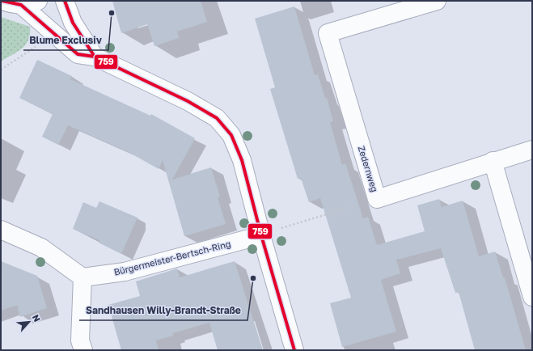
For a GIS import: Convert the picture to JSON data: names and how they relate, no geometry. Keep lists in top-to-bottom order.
{
  "streets": {
    "street": ["Zedernweg", "Bürgermeister-Bertsch-Ring"]
  },
  "places": ["Blume Exclusiv", "Sandhausen Willy-Brandt-Straße"],
  "lines": ["transit line 759"],
  "north": "top right"
}
